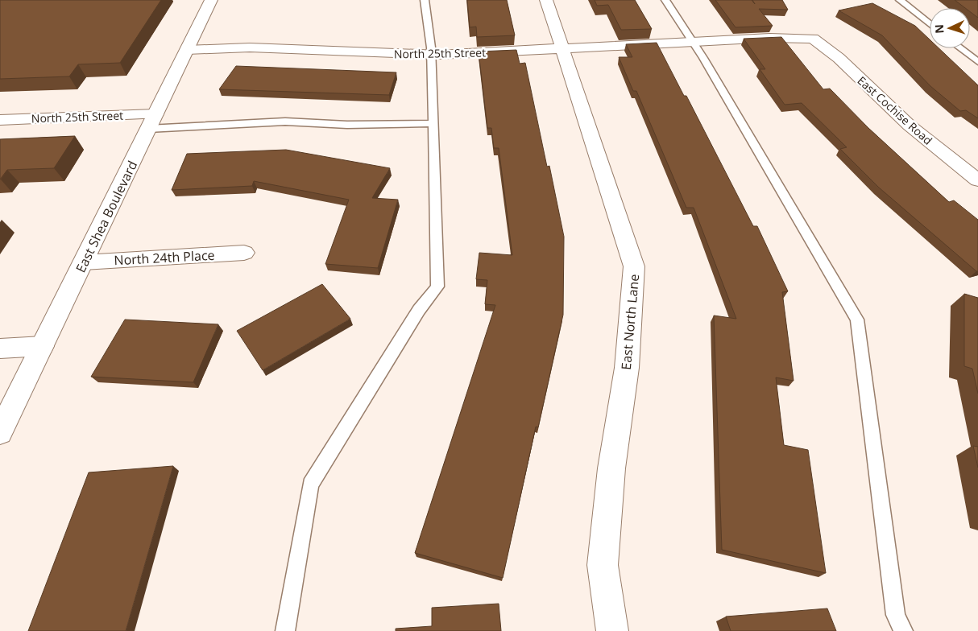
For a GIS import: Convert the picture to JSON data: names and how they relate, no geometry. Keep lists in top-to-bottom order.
{
  "streets": {
    "street": [
      "North 25th Street",
      "East Cochise Road",
      "East Shea Boulevard",
      "North 24th Place",
      "East North Lane"
    ]
  },
  "crossings": [
    ["North 25th Street", "East Cochise Road"],
    ["North 25th Street", "East Shea Boulevard"],
    ["North 25th Street", "East North Lane"],
    ["East Shea Boulevard", "North 24th Place"]
  ],
  "north": "left"
}
